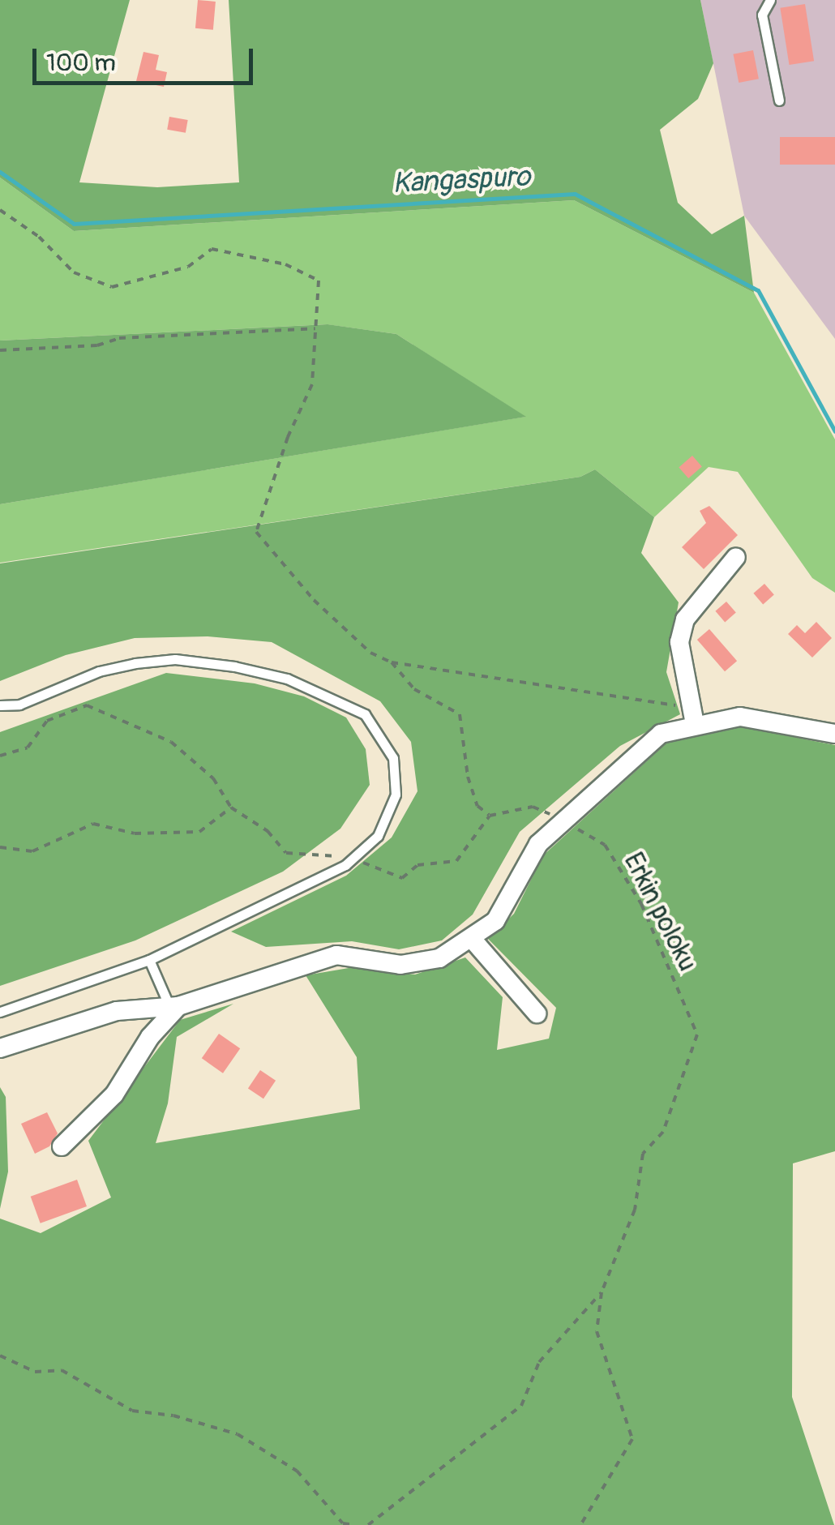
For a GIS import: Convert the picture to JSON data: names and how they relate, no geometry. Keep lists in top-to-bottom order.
{
  "streets": {
    "path": ["Erkin poloku"]
  },
  "water": ["Kangaspuro"],
  "scale_bar": "100 m"
}
